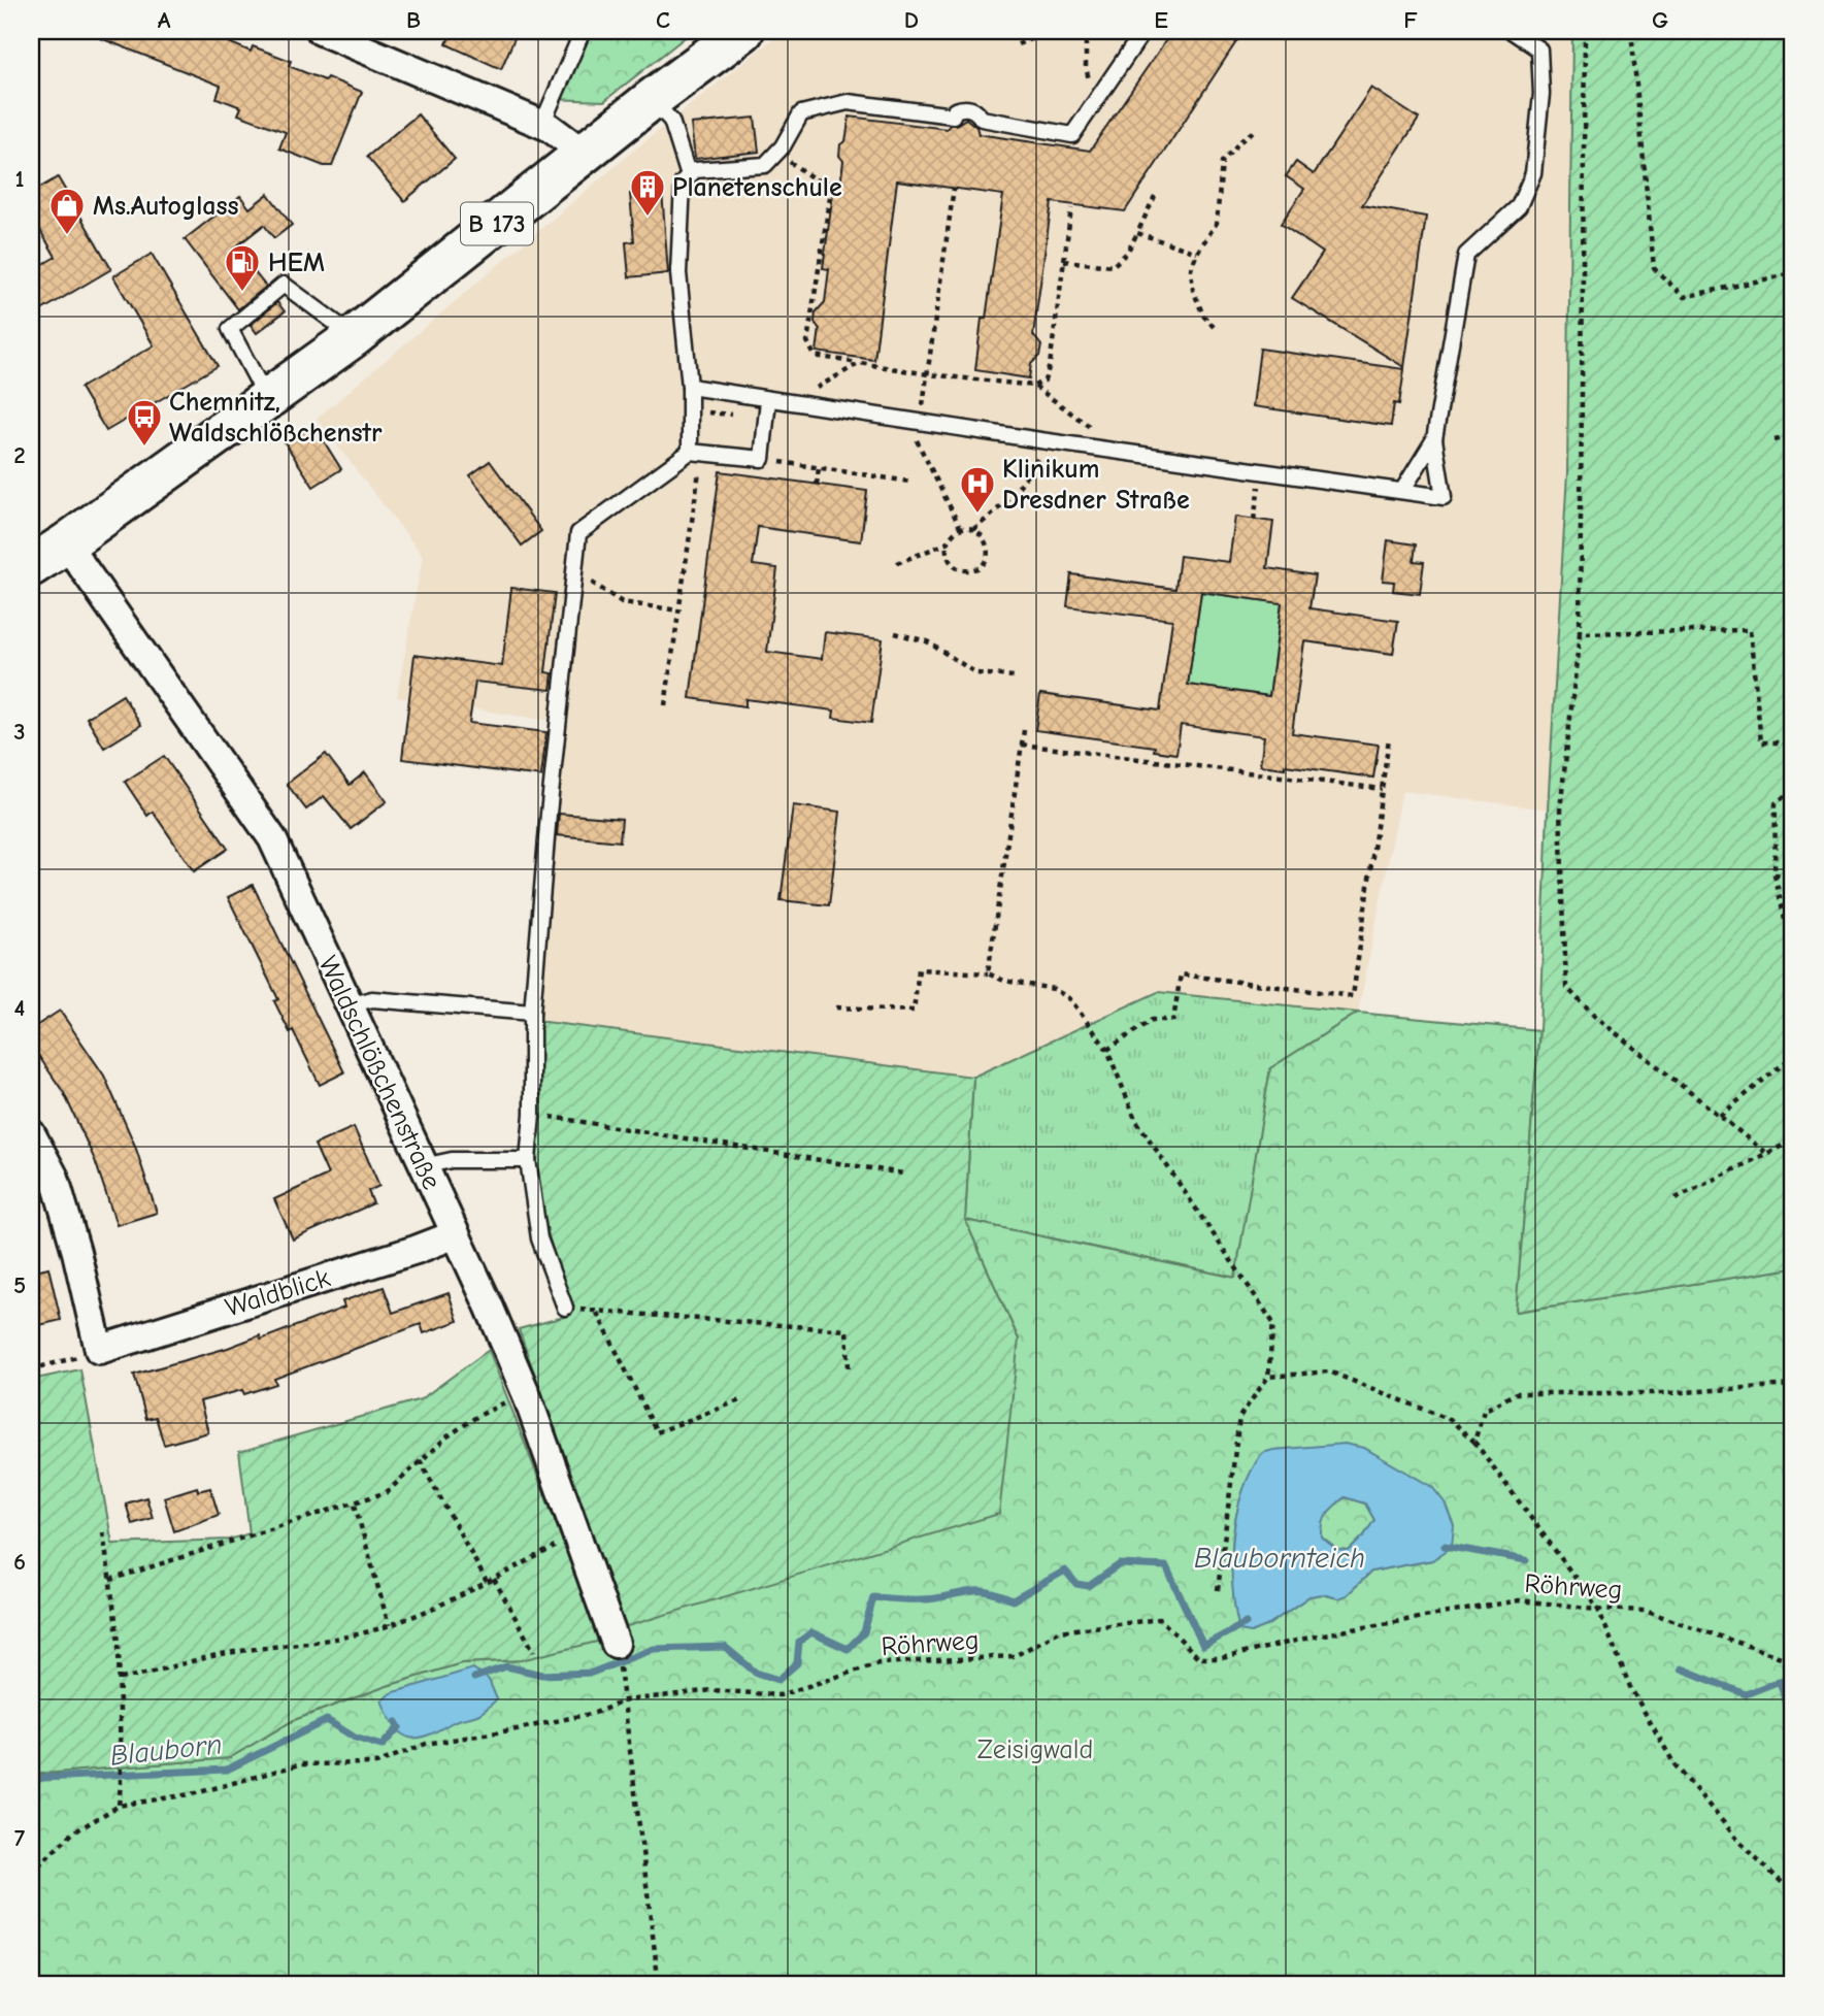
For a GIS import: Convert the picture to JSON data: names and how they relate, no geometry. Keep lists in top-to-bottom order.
{
  "streets": {
    "main road": ["B 173"],
    "street": ["Waldschlößchenstraße", "Waldblick"],
    "path": ["Röhrweg"]
  },
  "crossings": [
    ["B 173", "Waldschlößchenstraße"],
    ["Waldschlößchenstraße", "Waldblick"]
  ],
  "water": ["Blaubornteich", "Blauborn"],
  "parks": ["Zeisigwald"],
  "places": {
    "building": ["Planetenschule"],
    "shop": ["Ms.Autoglass"],
    "fuel station": ["HEM"],
    "bus stop": ["Chemnitz, Waldschlößchenstr"],
    "hospital": ["Klinikum Dresdner Straße"]
  },
  "grid": {
    "columns": [
      "A",
      "B",
      "C",
      "D",
      "E",
      "F",
      "G"
    ],
    "rows": [
      "1",
      "2",
      "3",
      "4",
      "5",
      "6",
      "7"
    ]
  }
}
